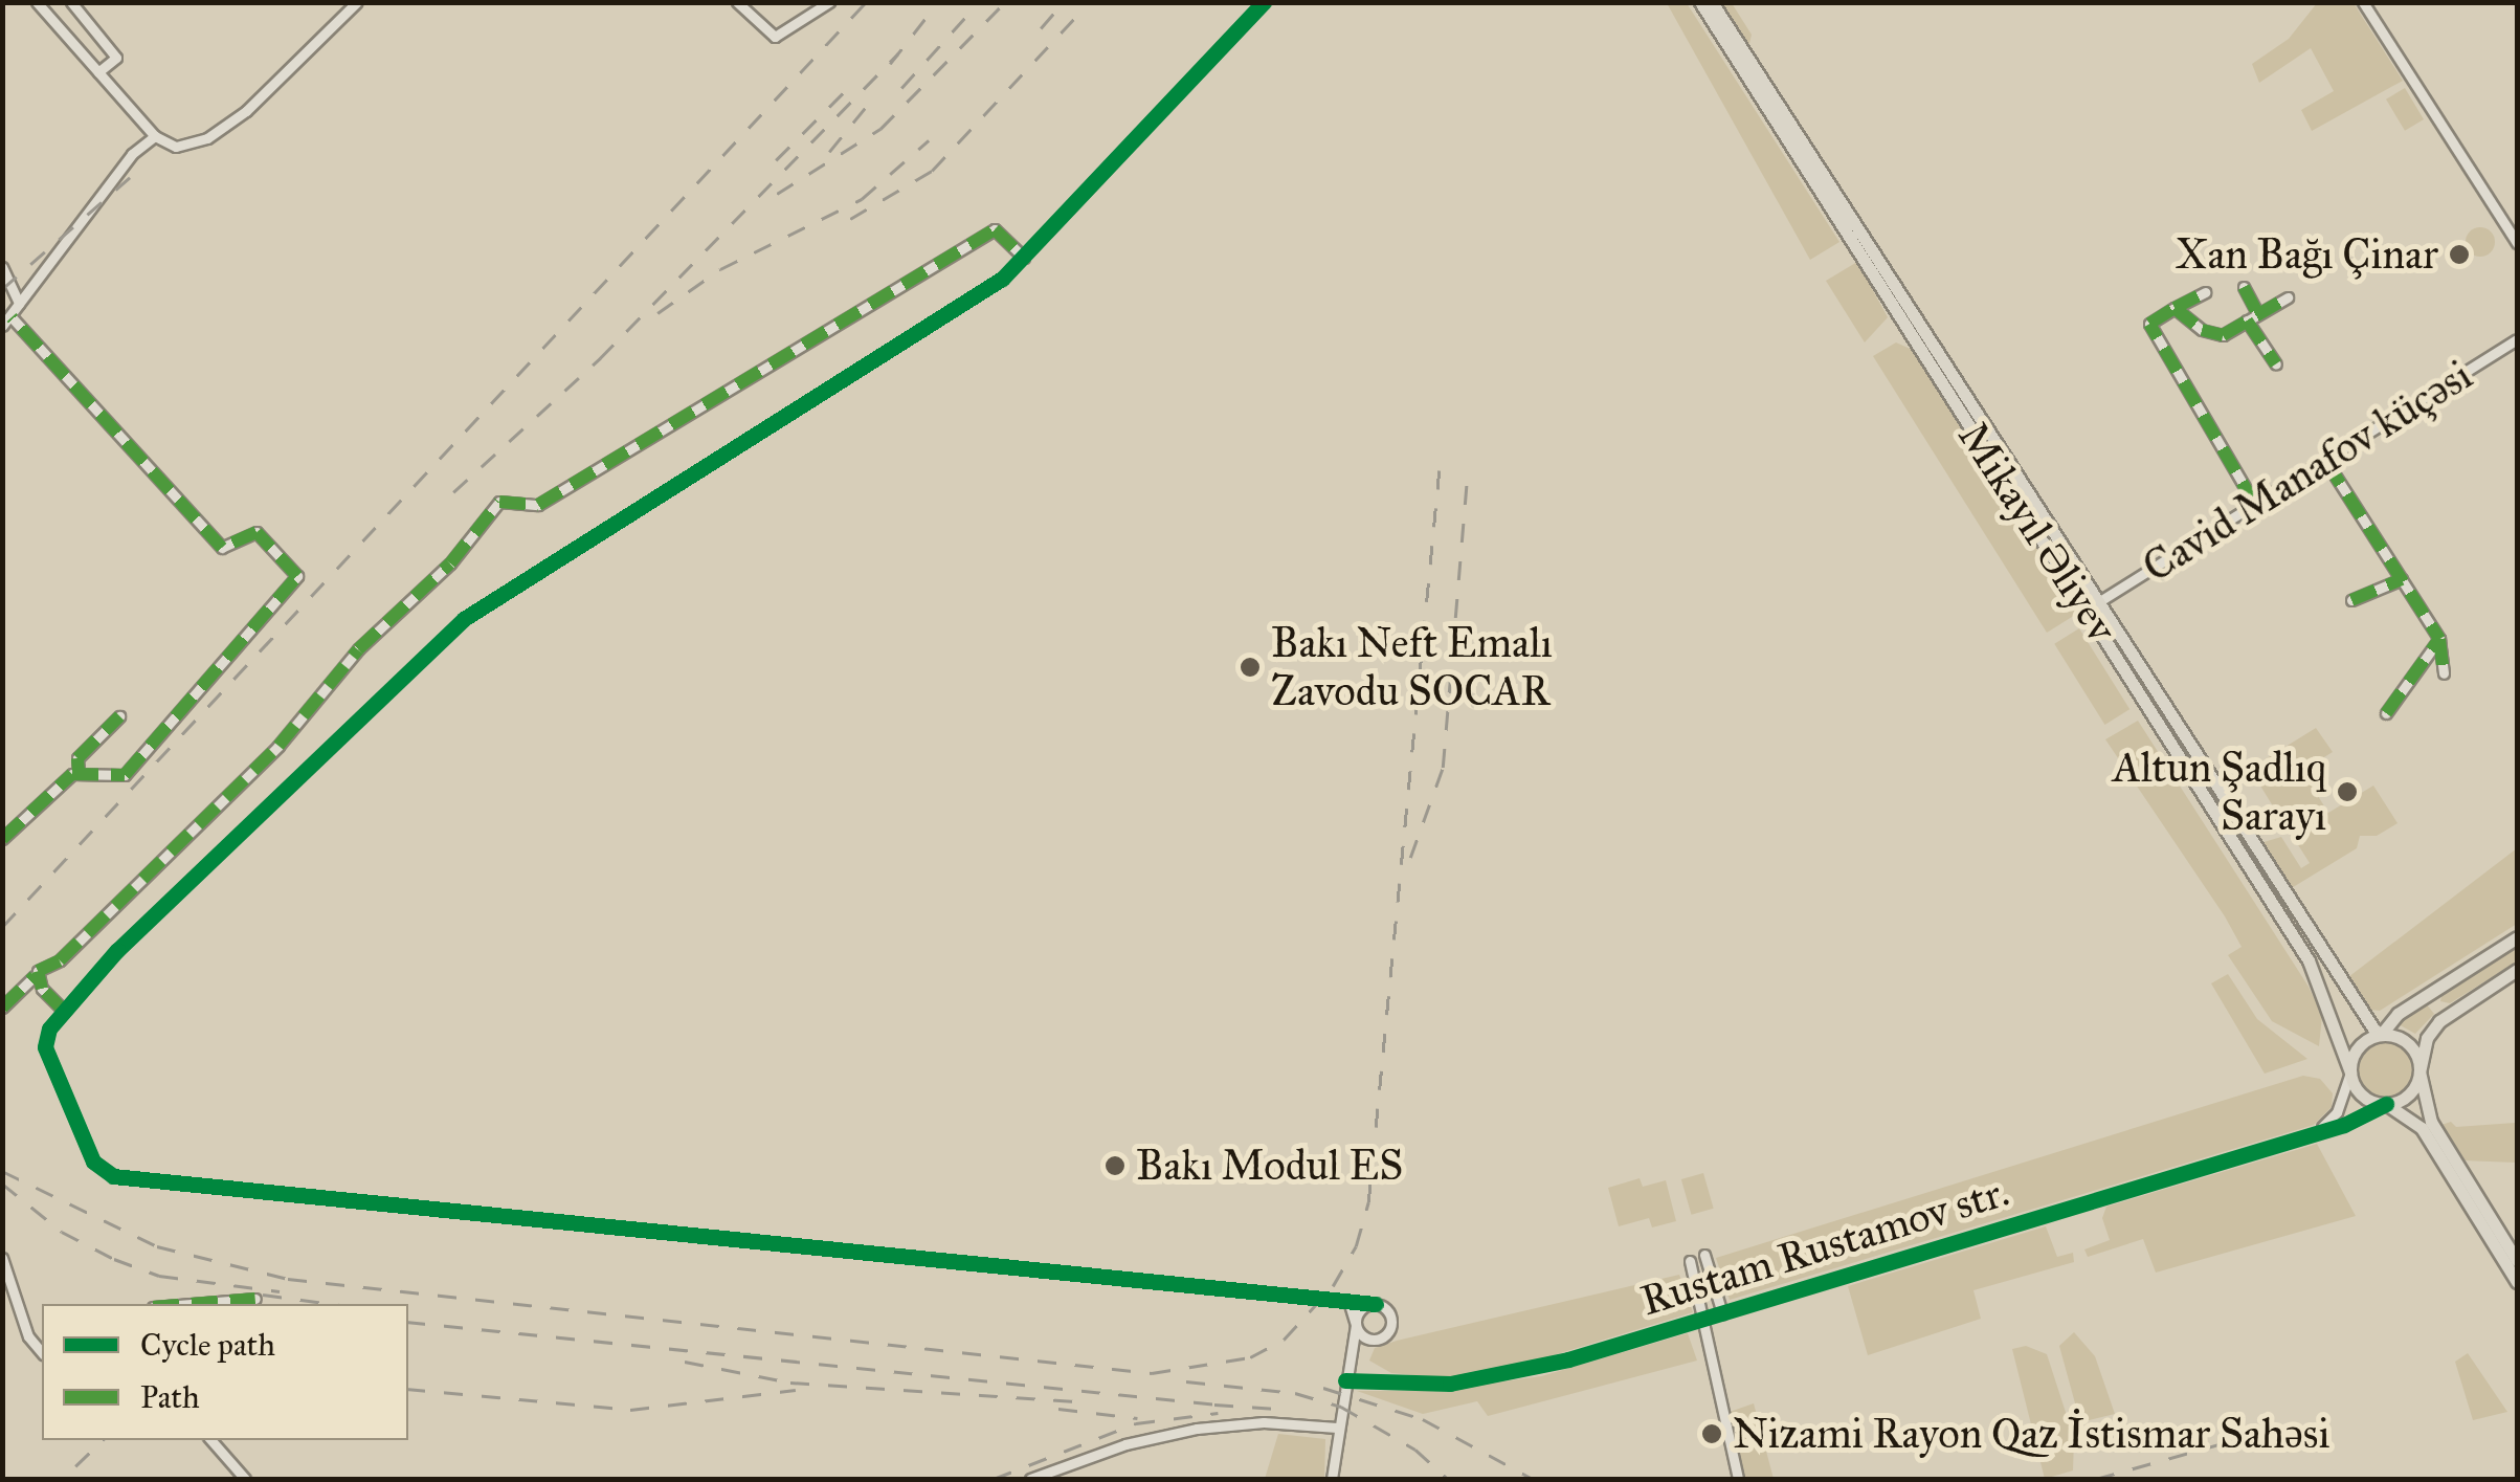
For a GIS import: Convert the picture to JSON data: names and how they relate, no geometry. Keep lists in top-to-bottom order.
{
  "streets": {
    "main road": ["Mikayıl Əliyev"],
    "street": ["Cavid Manafov küçəsi", "Rustam Rustamov str."]
  },
  "crossings": [
    ["Cavid Manafov küçəsi", "Mikayıl Əliyev"],
    ["Mikayıl Əliyev", "Rustam Rustamov str."]
  ],
  "places": [
    "Xan Bağı Çinar",
    "Bakı Neft Emalı Zavodu SOCAR",
    "Altun Şadlıq Sarayı",
    "Bakı Modul ES",
    "Nizami Rayon Qaz İstismar Sahəsi"
  ],
  "legend": ["Cycle path", "Path"]
}
